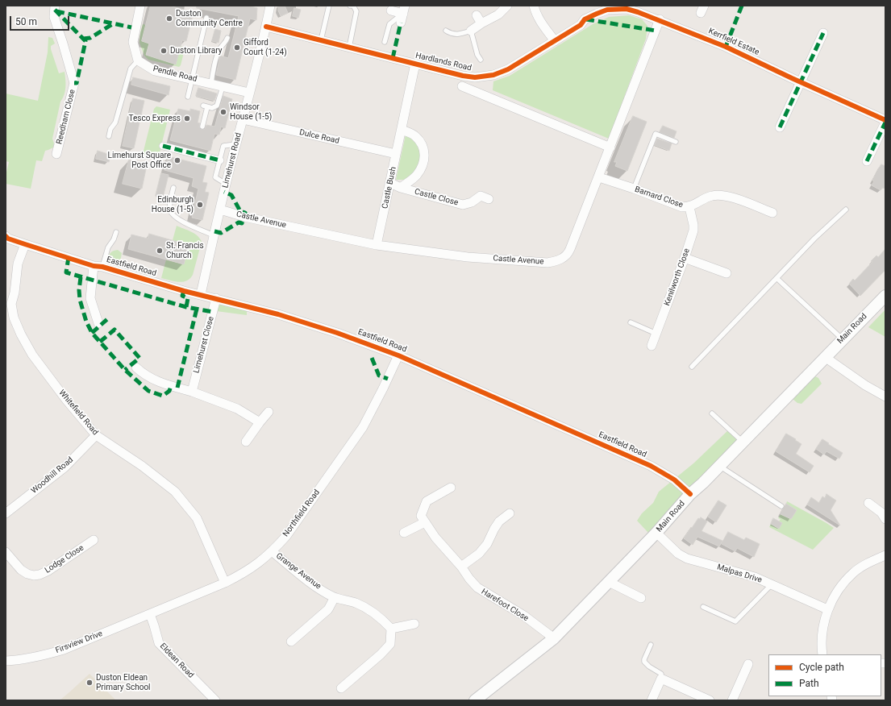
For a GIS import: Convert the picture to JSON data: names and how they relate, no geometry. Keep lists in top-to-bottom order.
{
  "streets": {
    "street": [
      "Kerrfield Estate",
      "Hardlands Road",
      "Pendle Road",
      "Reedham Close",
      "Dulce Road",
      "Limehurst Road",
      "Castle Bush",
      "Castle Close",
      "Barnard Close",
      "Castle Avenue",
      "Eastfield Road",
      "Kenilworth Close",
      "Main Road",
      "Limehurst Close",
      "Whitefield Road",
      "Woodhill Road",
      "Northfield Road",
      "Lodge Close",
      "Grange Avenue",
      "Malpas Drive",
      "Harefoot Close",
      "Firsview Drive",
      "Eldean Road"
    ]
  },
  "crossings": [
    ["Kerrfield Estate", "Hardlands Road"],
    ["Kerrfield Estate", "Castle Avenue"],
    ["Hardlands Road", "Limehurst Road"],
    ["Hardlands Road", "Castle Bush"],
    ["Hardlands Road", "Castle Avenue"],
    ["Pendle Road", "Limehurst Road"],
    ["Dulce Road", "Limehurst Road"],
    ["Dulce Road", "Castle Bush"],
    ["Limehurst Road", "Castle Avenue"],
    ["Limehurst Road", "Eastfield Road"],
    ["Castle Bush", "Castle Close"],
    ["Castle Bush", "Castle Avenue"],
    ["Barnard Close", "Castle Avenue"],
    ["Barnard Close", "Kenilworth Close"],
    ["Eastfield Road", "Main Road"],
    ["Eastfield Road", "Limehurst Close"],
    ["Eastfield Road", "Whitefield Road"],
    ["Eastfield Road", "Northfield Road"],
    ["Main Road", "Malpas Drive"],
    ["Main Road", "Harefoot Close"],
    ["Whitefield Road", "Woodhill Road"],
    ["Whitefield Road", "Northfield Road"],
    ["Northfield Road", "Grange Avenue"],
    ["Northfield Road", "Firsview Drive"],
    ["Northfield Road", "Eldean Road"],
    ["Firsview Drive", "Eldean Road"]
  ],
  "places": [
    "Duston Community Centre",
    "Gifford Court (1-24)",
    "Duston Library",
    "Windsor House (1-5)",
    "Tesco Express",
    "Limehurst Square Post Office",
    "Edinburgh House (1-5)",
    "St. Francis Church",
    "Duston Eldean Primary School"
  ],
  "legend": ["Cycle path", "Path"],
  "scale_bar": "50 m"
}
